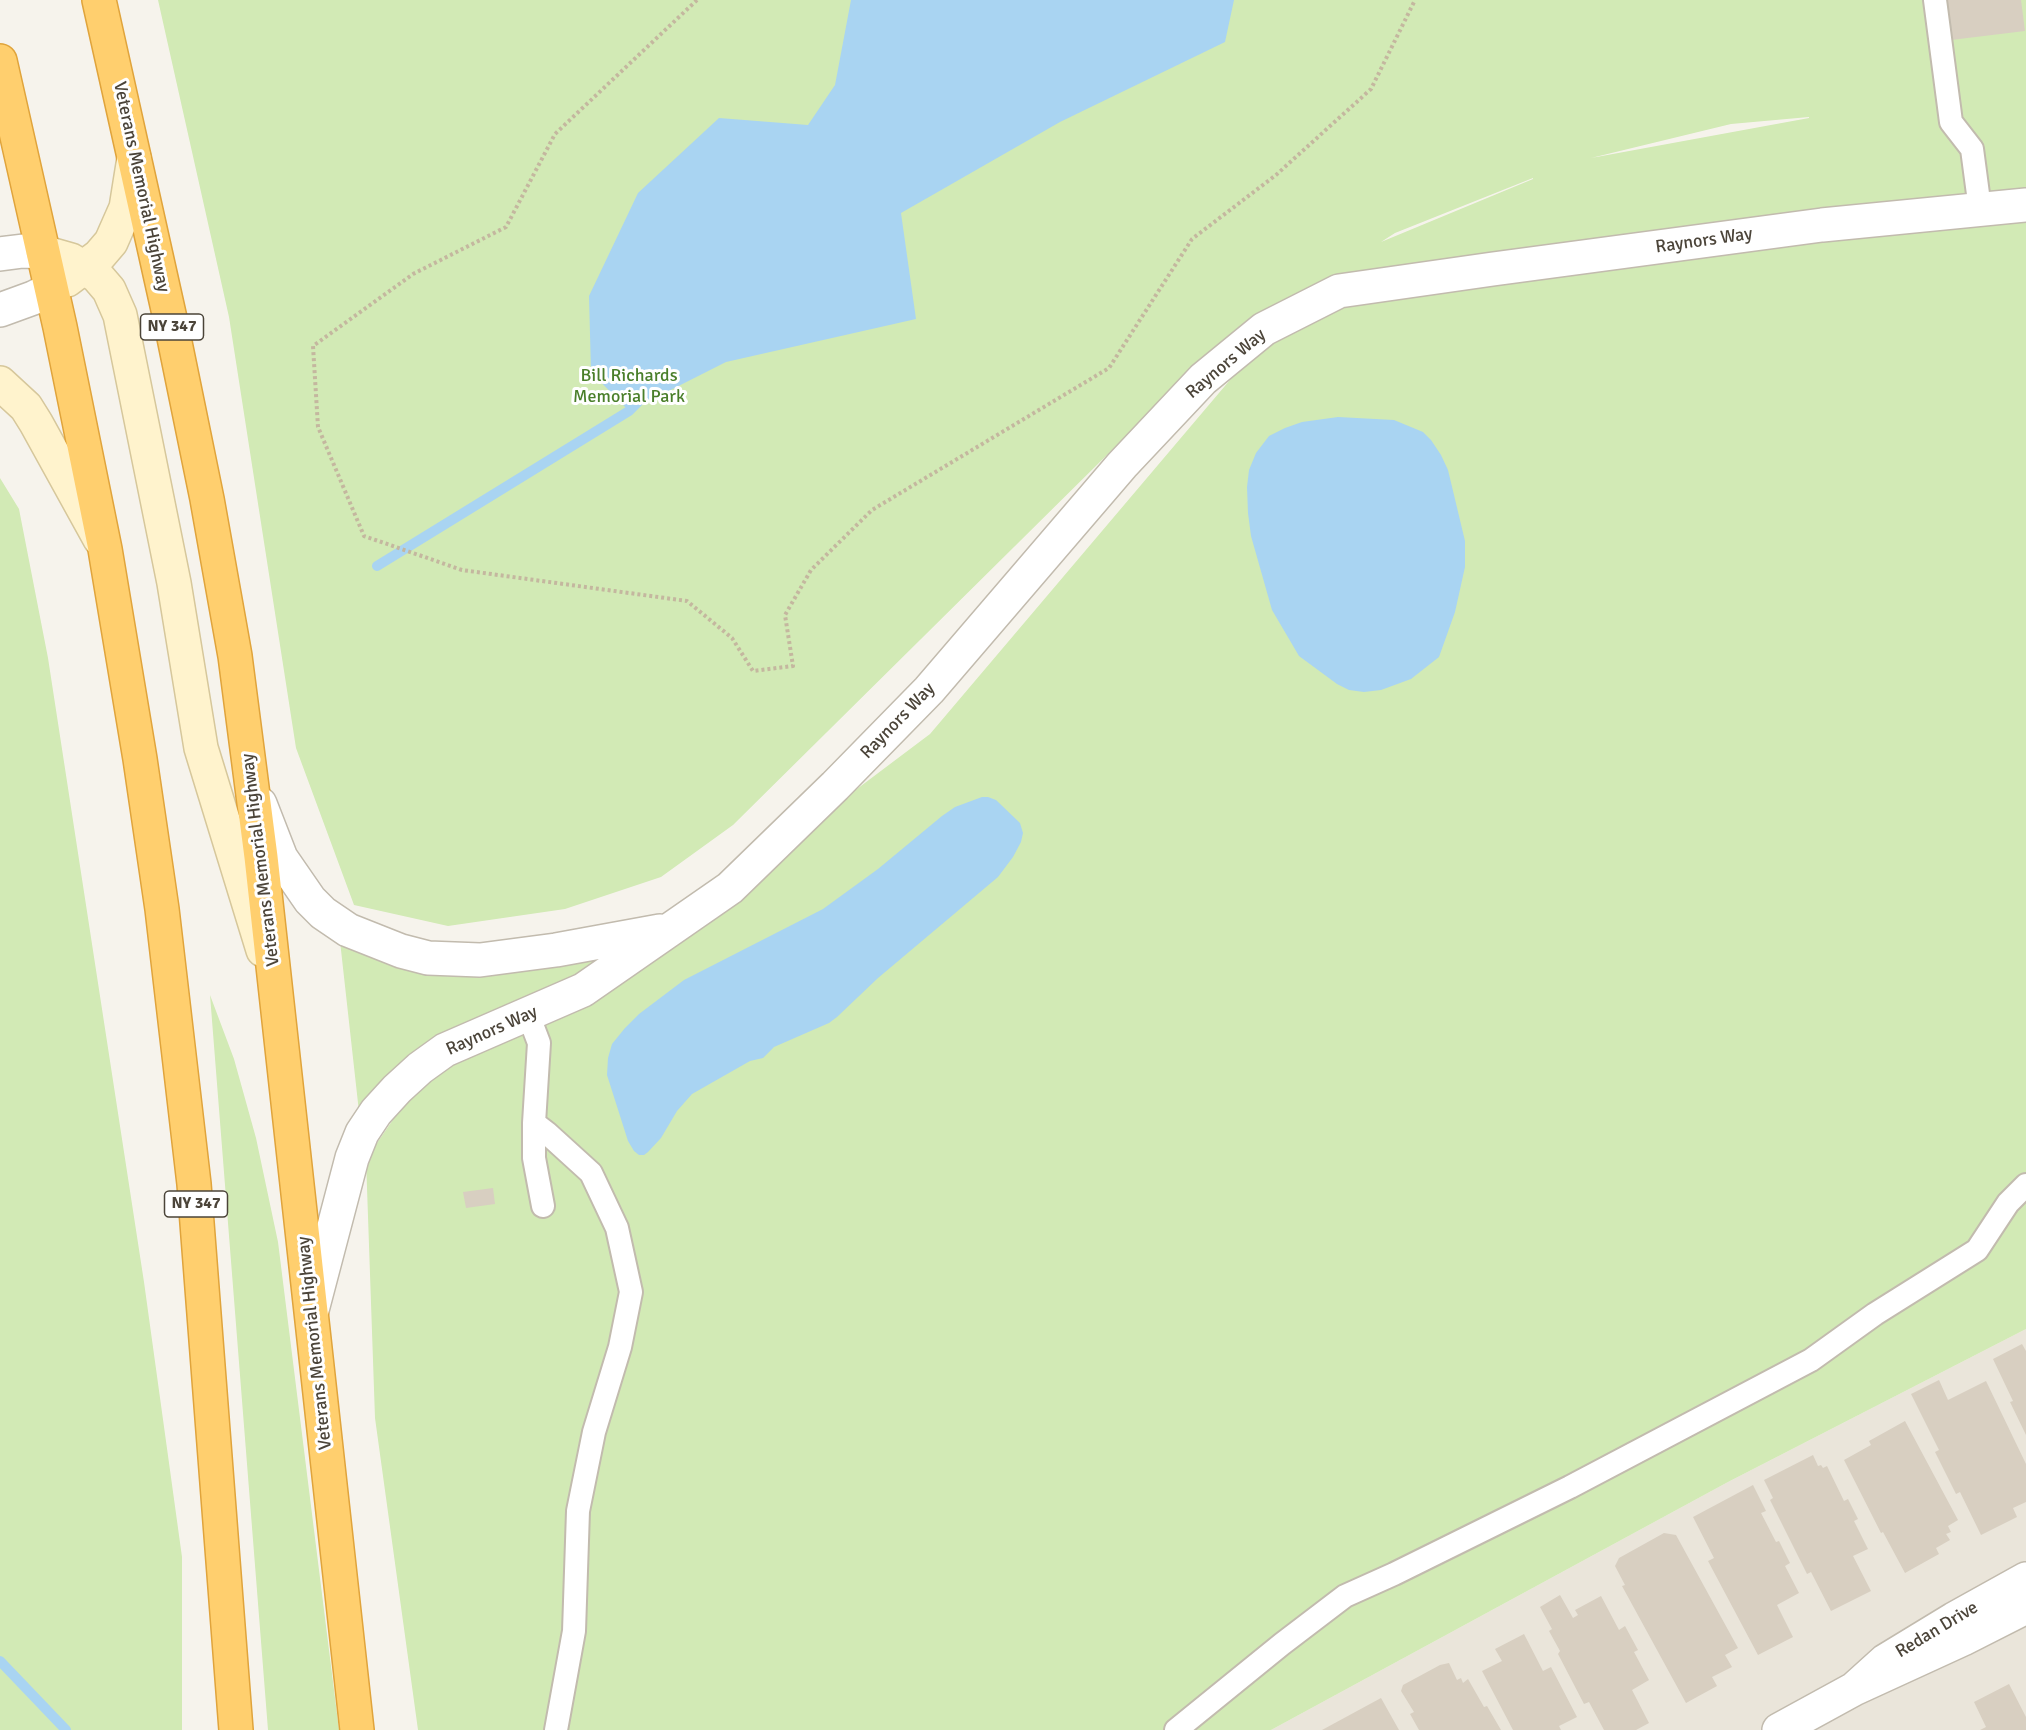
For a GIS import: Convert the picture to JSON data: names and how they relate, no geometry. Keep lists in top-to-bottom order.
{
  "streets": {
    "highway": ["Veterans Memorial Highway", "NY 347"],
    "street": ["Raynors Way", "Redan Drive"]
  },
  "crossings": [
    ["Veterans Memorial Highway", "Raynors Way"]
  ],
  "parks": ["Bill Richards Memorial Park"]
}
